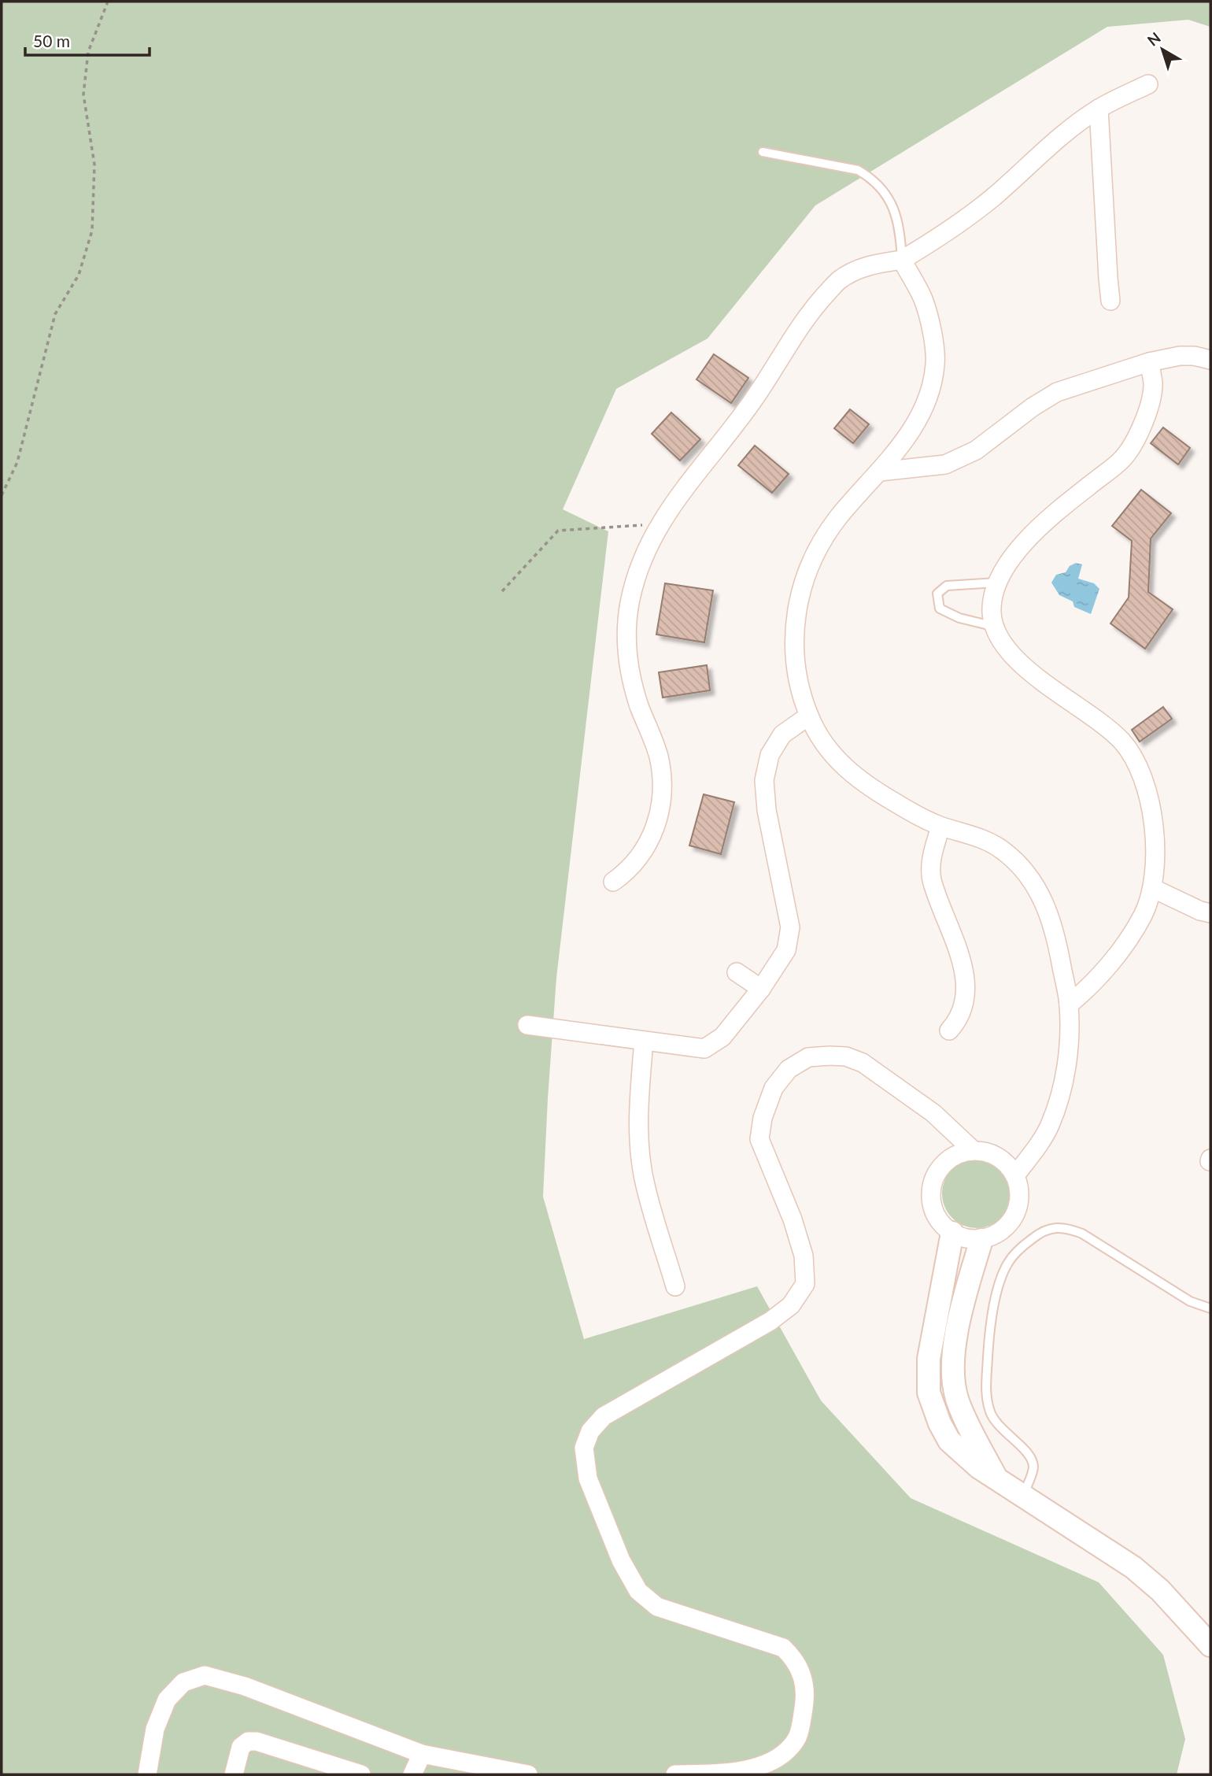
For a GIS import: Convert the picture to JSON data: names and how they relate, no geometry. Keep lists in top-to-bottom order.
{
  "scale_bar": "50 m",
  "north": "top left"
}
